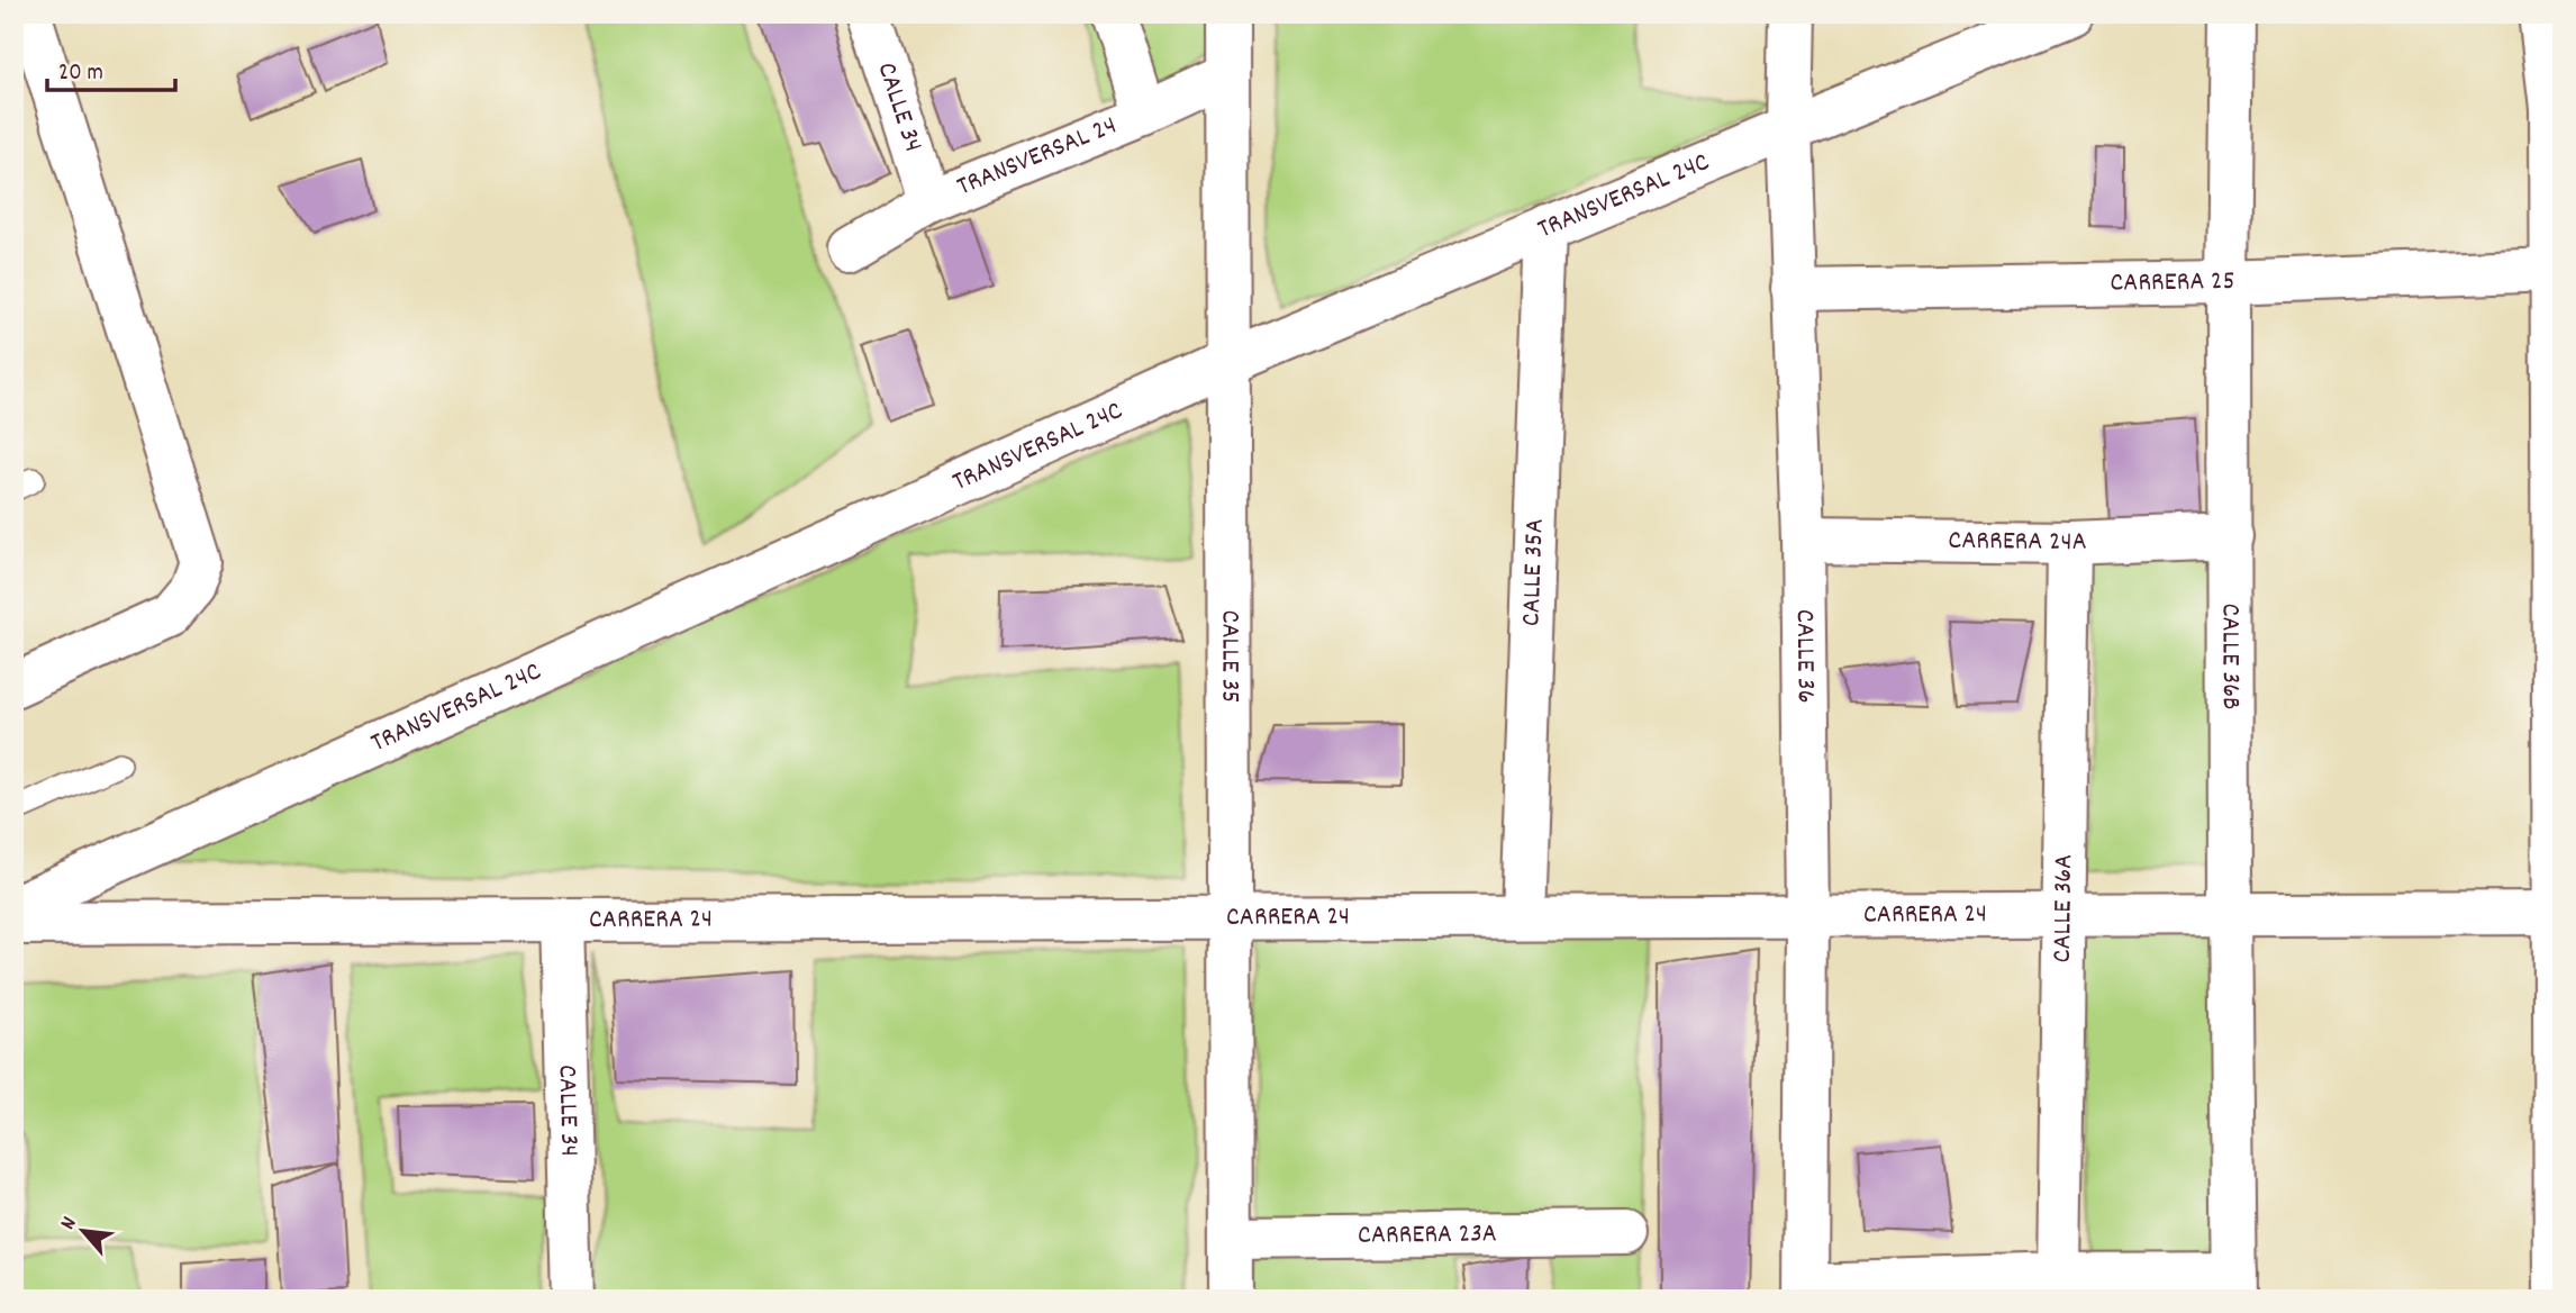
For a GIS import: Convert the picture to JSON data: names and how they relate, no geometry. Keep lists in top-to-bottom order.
{
  "streets": {
    "street": [
      "CALLE 34",
      "TRANSVERSAL 24",
      "TRANSVERSAL 24C",
      "CARRERA 25",
      "CARRERA 24A",
      "CALLE 35A",
      "CALLE 35",
      "CALLE 36",
      "CALLE 36B",
      "CALLE 36A",
      "CARRERA 24",
      "CARRERA 23A"
    ]
  },
  "crossings": [
    ["CALLE 34", "TRANSVERSAL 24"],
    ["CALLE 34", "CARRERA 24"],
    ["TRANSVERSAL 24", "CALLE 35"],
    ["TRANSVERSAL 24C", "CALLE 35A"],
    ["TRANSVERSAL 24C", "CALLE 35"],
    ["TRANSVERSAL 24C", "CALLE 36"],
    ["CARRERA 25", "CALLE 36"],
    ["CARRERA 25", "CALLE 36B"],
    ["CARRERA 24A", "CALLE 36"],
    ["CARRERA 24A", "CALLE 36B"],
    ["CARRERA 24A", "CALLE 36A"],
    ["CALLE 35A", "CARRERA 24"],
    ["CALLE 35", "CARRERA 24"],
    ["CALLE 35", "CARRERA 23A"],
    ["CALLE 36", "CARRERA 24"],
    ["CALLE 36B", "CARRERA 24"],
    ["CALLE 36A", "CARRERA 24"]
  ],
  "scale_bar": "20 m",
  "north": "top left"
}
